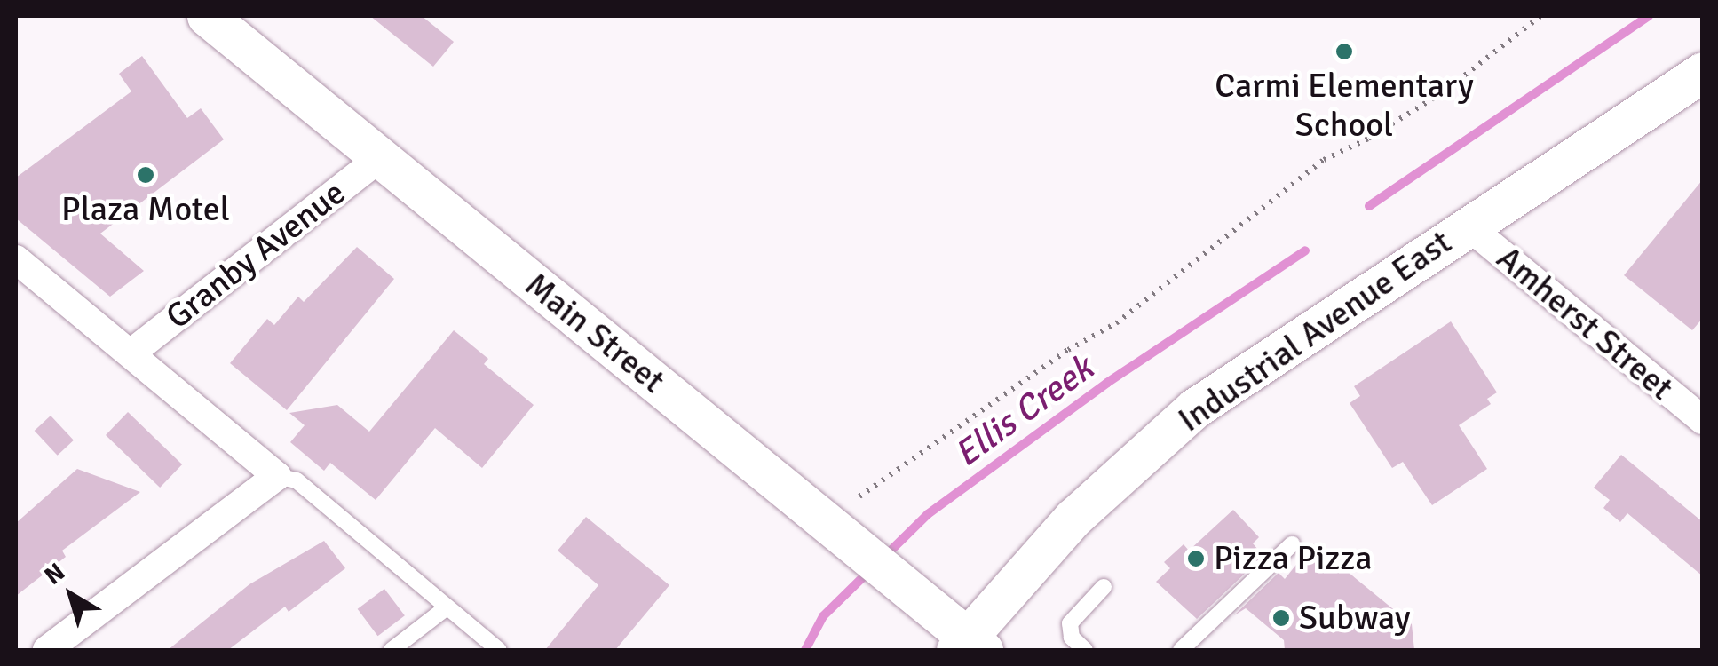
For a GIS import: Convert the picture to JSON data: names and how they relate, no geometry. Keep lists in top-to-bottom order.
{
  "streets": {
    "main road": ["Industrial Avenue East", "Main Street"],
    "street": ["Granby Avenue", "Amherst Street"]
  },
  "crossings": [
    ["Granby Avenue", "Main Street"],
    ["Amherst Street", "Industrial Avenue East"],
    ["Industrial Avenue East", "Main Street"]
  ],
  "water": ["Ellis Creek"],
  "places": [
    "Carmi Elementary School",
    "Plaza Motel",
    "Pizza Pizza",
    "Subway"
  ],
  "north": "top left"
}
